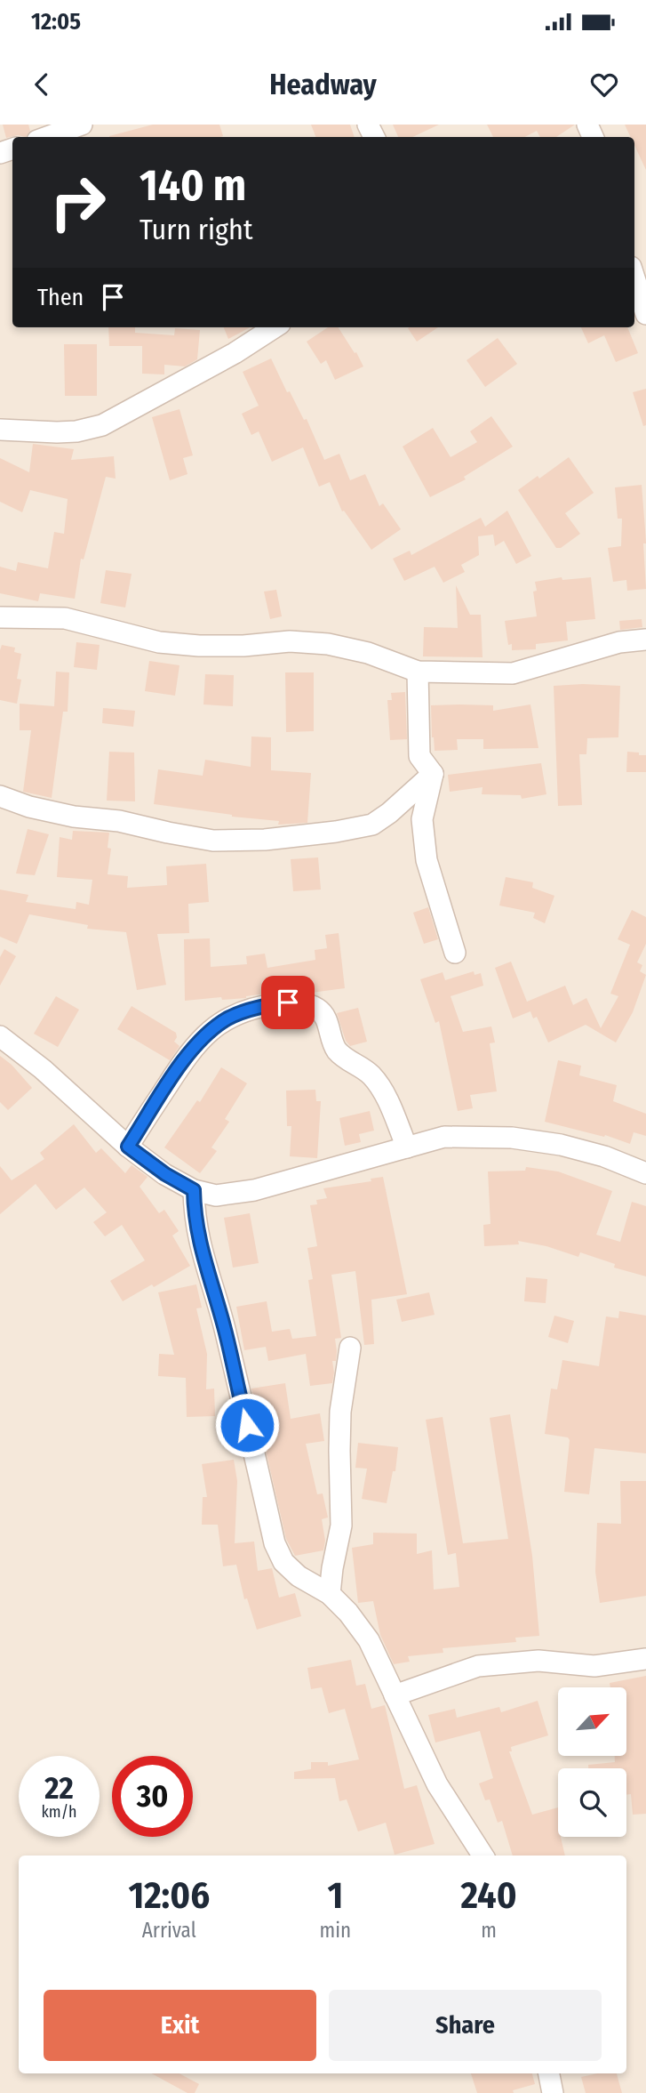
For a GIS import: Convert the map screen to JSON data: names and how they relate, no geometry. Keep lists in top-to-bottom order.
{
  "north": "top right",
  "page": {
    "status": "12:05",
    "header": "Headway",
    "turn": ["140 m", "Turn right"],
    "then": "Then",
    "speed": "22 km/h",
    "limit": "30",
    "eta": [
      "12:06",
      "Arrival",
      "1",
      "min",
      "240",
      "m"
    ],
    "buttons": ["Exit", "Share"]
  }
}
